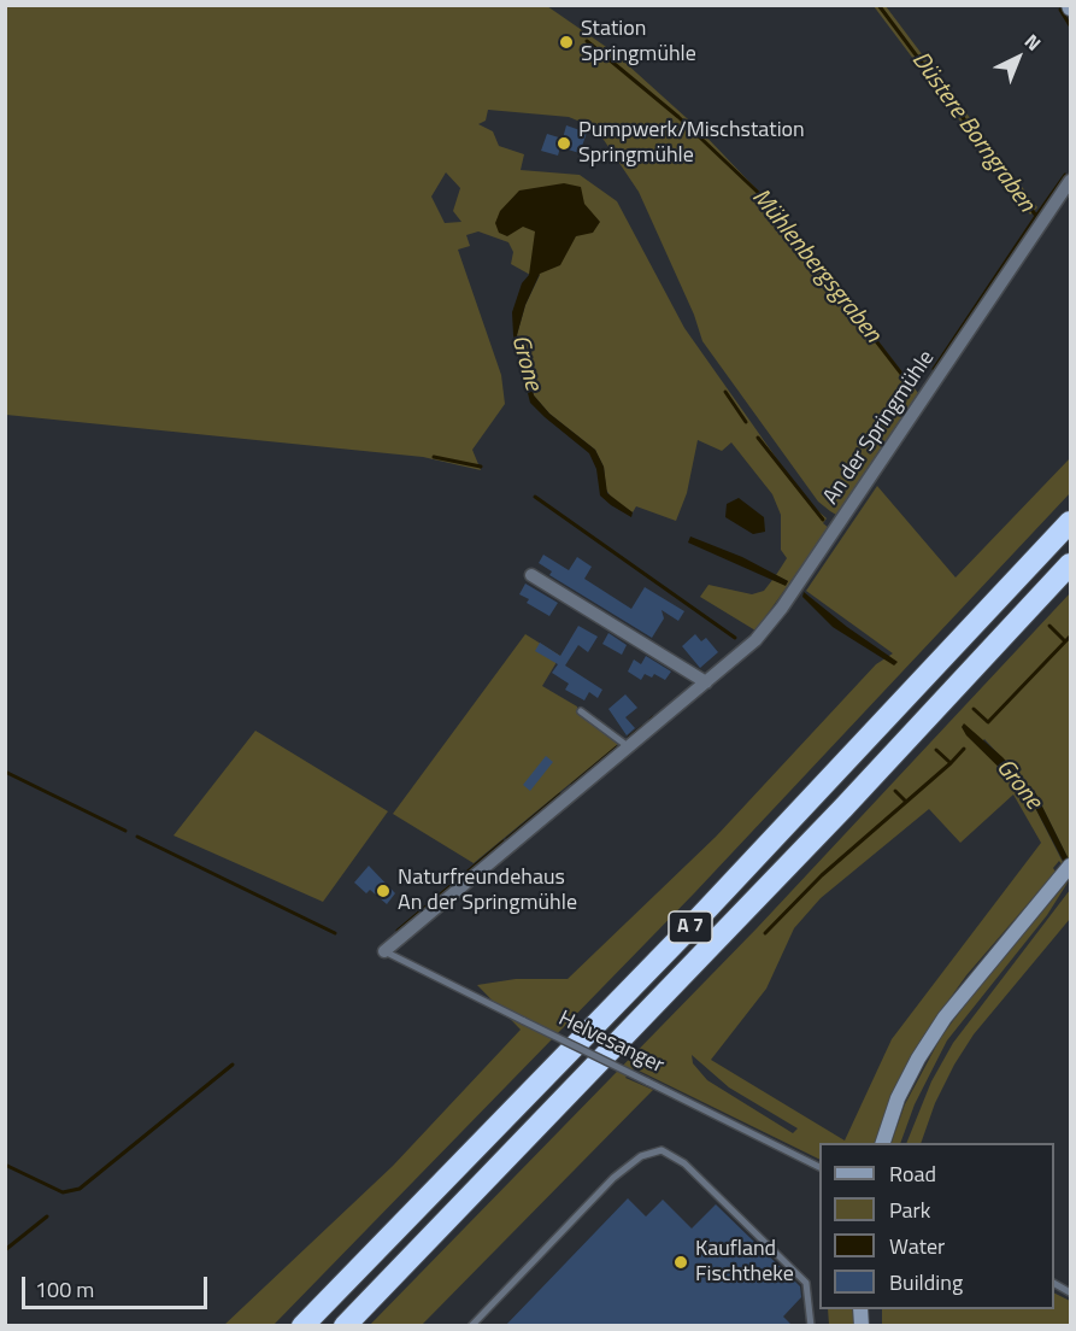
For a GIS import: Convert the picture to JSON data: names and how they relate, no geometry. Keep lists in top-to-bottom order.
{
  "streets": {
    "highway": ["A 7"],
    "street": ["An der Springmühle"],
    "lane": ["Helvesanger"]
  },
  "crossings": [
    ["An der Springmühle", "Helvesanger"]
  ],
  "water": ["Düstere Borngraben", "Mühlenbergsgraben", "Grone"],
  "places": [
    "Station Springmühle",
    "Pumpwerk/Mischstation Springmühle",
    "Naturfreundehaus An der Springmühle",
    "Kaufland Fischtheke"
  ],
  "legend": [
    "Road",
    "Park",
    "Water",
    "Building"
  ],
  "scale_bar": "100 m",
  "north": "top right"
}
